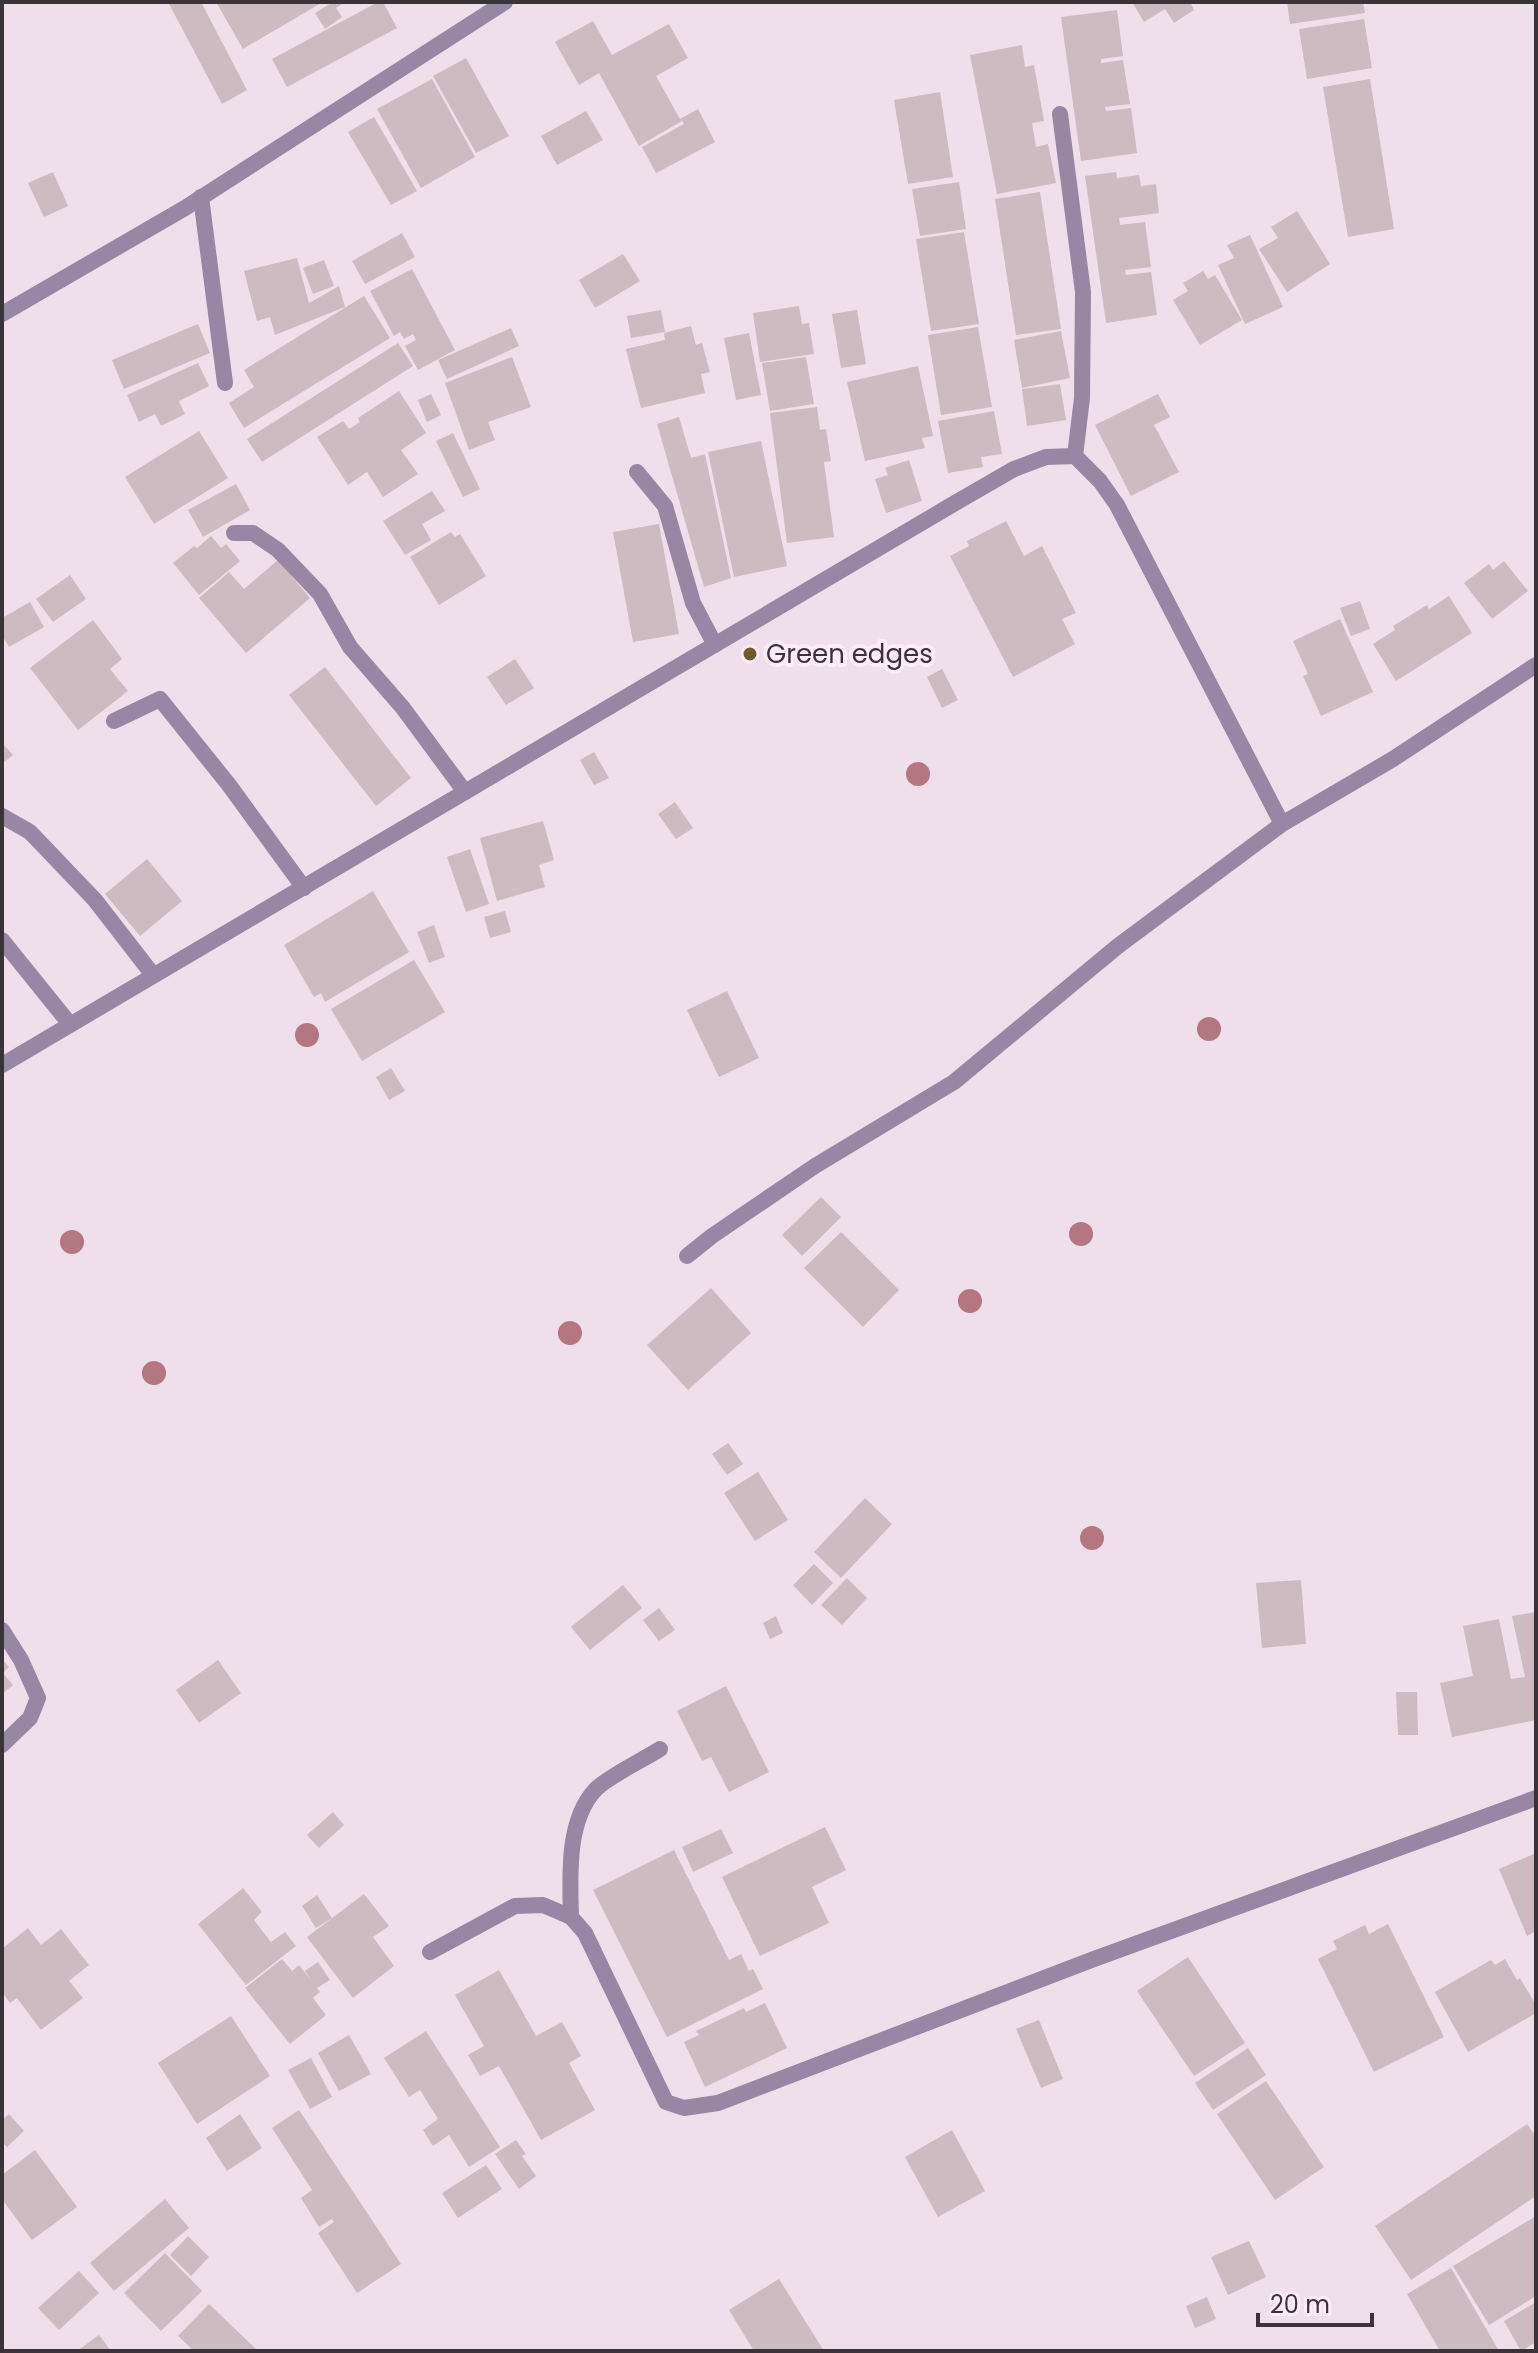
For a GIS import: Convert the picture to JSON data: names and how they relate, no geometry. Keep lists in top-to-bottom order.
{
  "places": ["Green edges"],
  "scale_bar": "20 m"
}
